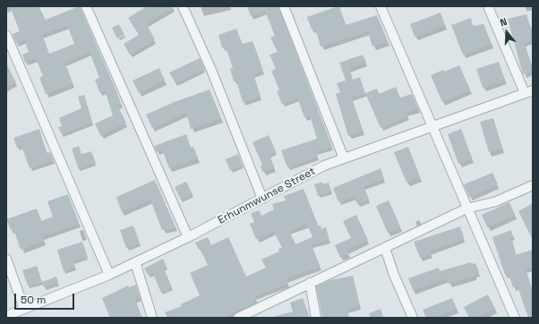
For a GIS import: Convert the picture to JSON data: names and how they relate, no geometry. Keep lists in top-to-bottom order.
{
  "streets": {
    "street": ["Erhunmwunse Street"]
  },
  "scale_bar": "50 m",
  "north": "top"
}
